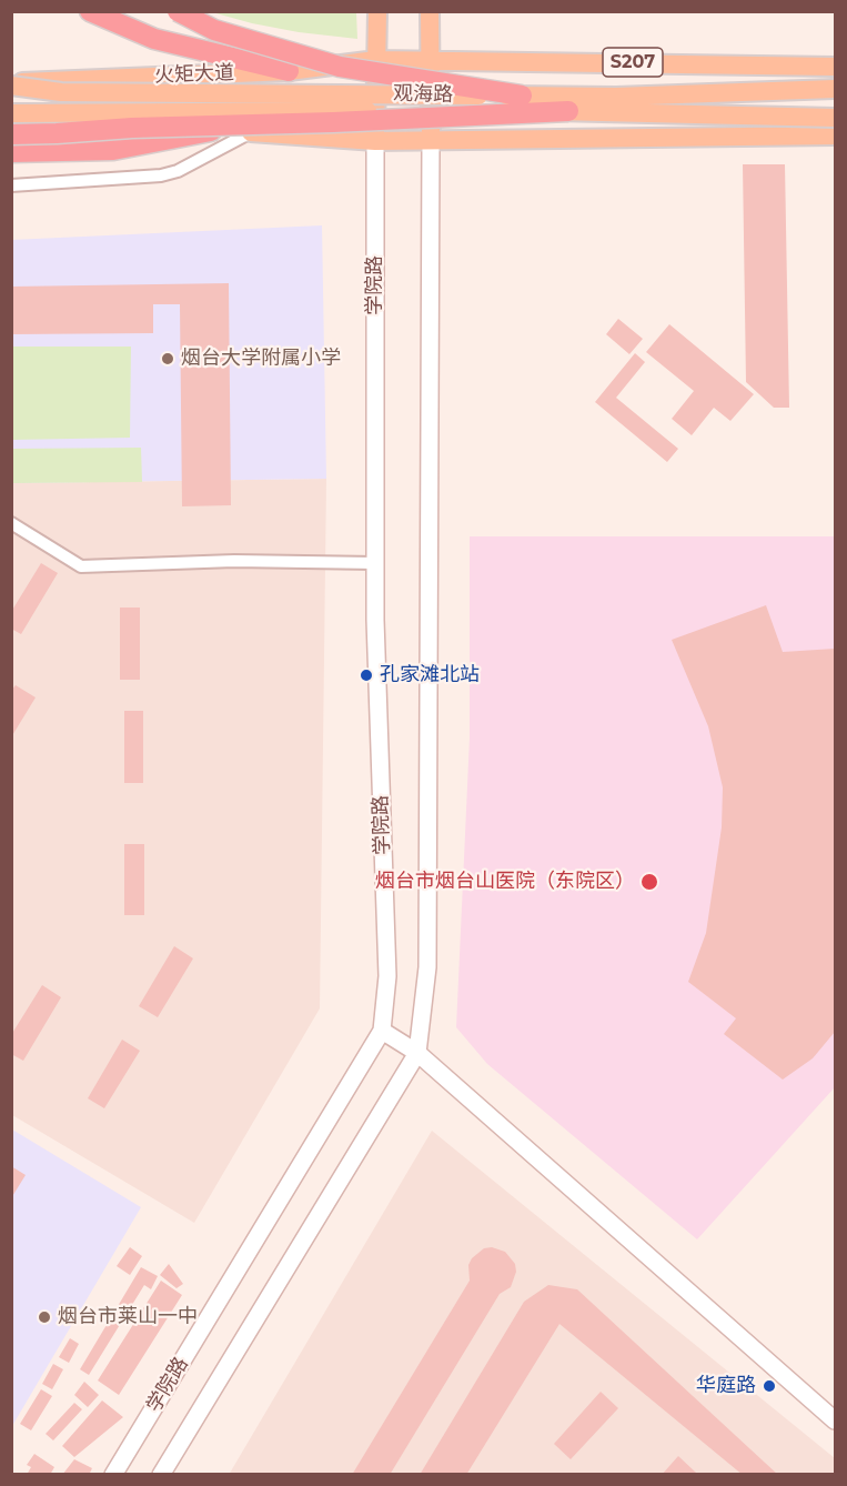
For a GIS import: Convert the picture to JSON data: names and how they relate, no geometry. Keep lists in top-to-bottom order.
{
  "streets": {
    "main road": [
      "S207",
      "火矩大道",
      "观海路",
      "学院路"
    ]
  },
  "crossings": [
    ["火矩大道", "观海路"]
  ],
  "places": [
    "烟台大学附属小学",
    "孔家滩北站",
    "烟台市烟台山医院（东院区）",
    "烟台市莱山一中",
    "华庭路"
  ]
}
